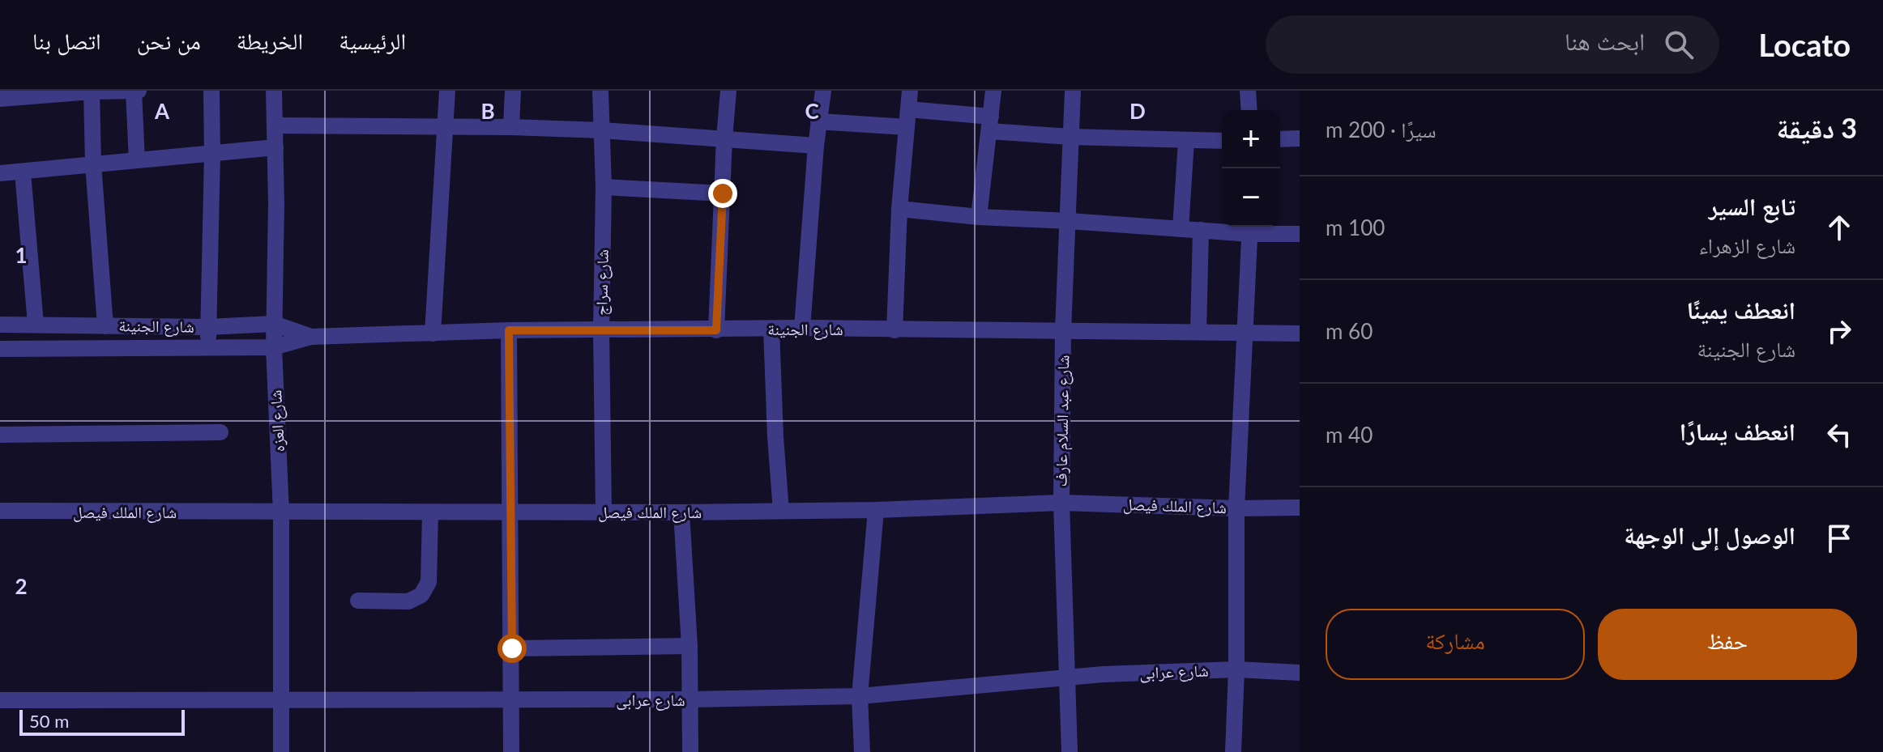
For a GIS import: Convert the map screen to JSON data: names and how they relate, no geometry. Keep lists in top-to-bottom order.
{
  "streets": {
    "street": [
      "شارع سراج",
      "شارع الجنينة",
      "شارع العزه",
      "شارع عبد السلام عارف",
      "شارع الملك فيصل",
      "شارع عرابى"
    ]
  },
  "crossings": [
    ["شارع سراج", "شارع الجنينة"],
    ["شارع سراج", "شارع الملك فيصل"],
    ["شارع الجنينة", "شارع العزه"],
    ["شارع الجنينة", "شارع عبد السلام عارف"],
    ["شارع العزه", "شارع الملك فيصل"],
    ["شارع العزه", "شارع عرابى"],
    ["شارع عبد السلام عارف", "شارع الملك فيصل"],
    ["شارع عبد السلام عارف", "شارع عرابى"]
  ],
  "scale_bar": "50 m",
  "page": {
    "header": "Locato",
    "search": "ابحث هنا",
    "nav": [
      "الرئيسية",
      "الخريطة",
      "من نحن",
      "اتصل بنا"
    ],
    "heading": ["3 دقيقة", "سيرًا · 200 m"],
    "map_buttons": ["+", "−"],
    "list": [
      ["تابع السير", "شارع الزهراء", "100 m"],
      ["انعطف يمينًا", "شارع الجنينة", "60 m"],
      ["انعطف يسارًا", "40 m"],
      "الوصول إلى الوجهة"
    ],
    "buttons": ["حفظ", "مشاركة"],
    "scale": "50 m"
  },
  "grid": {
    "columns": [
      "A",
      "B",
      "C",
      "D"
    ],
    "rows": ["1", "2"]
  }
}
